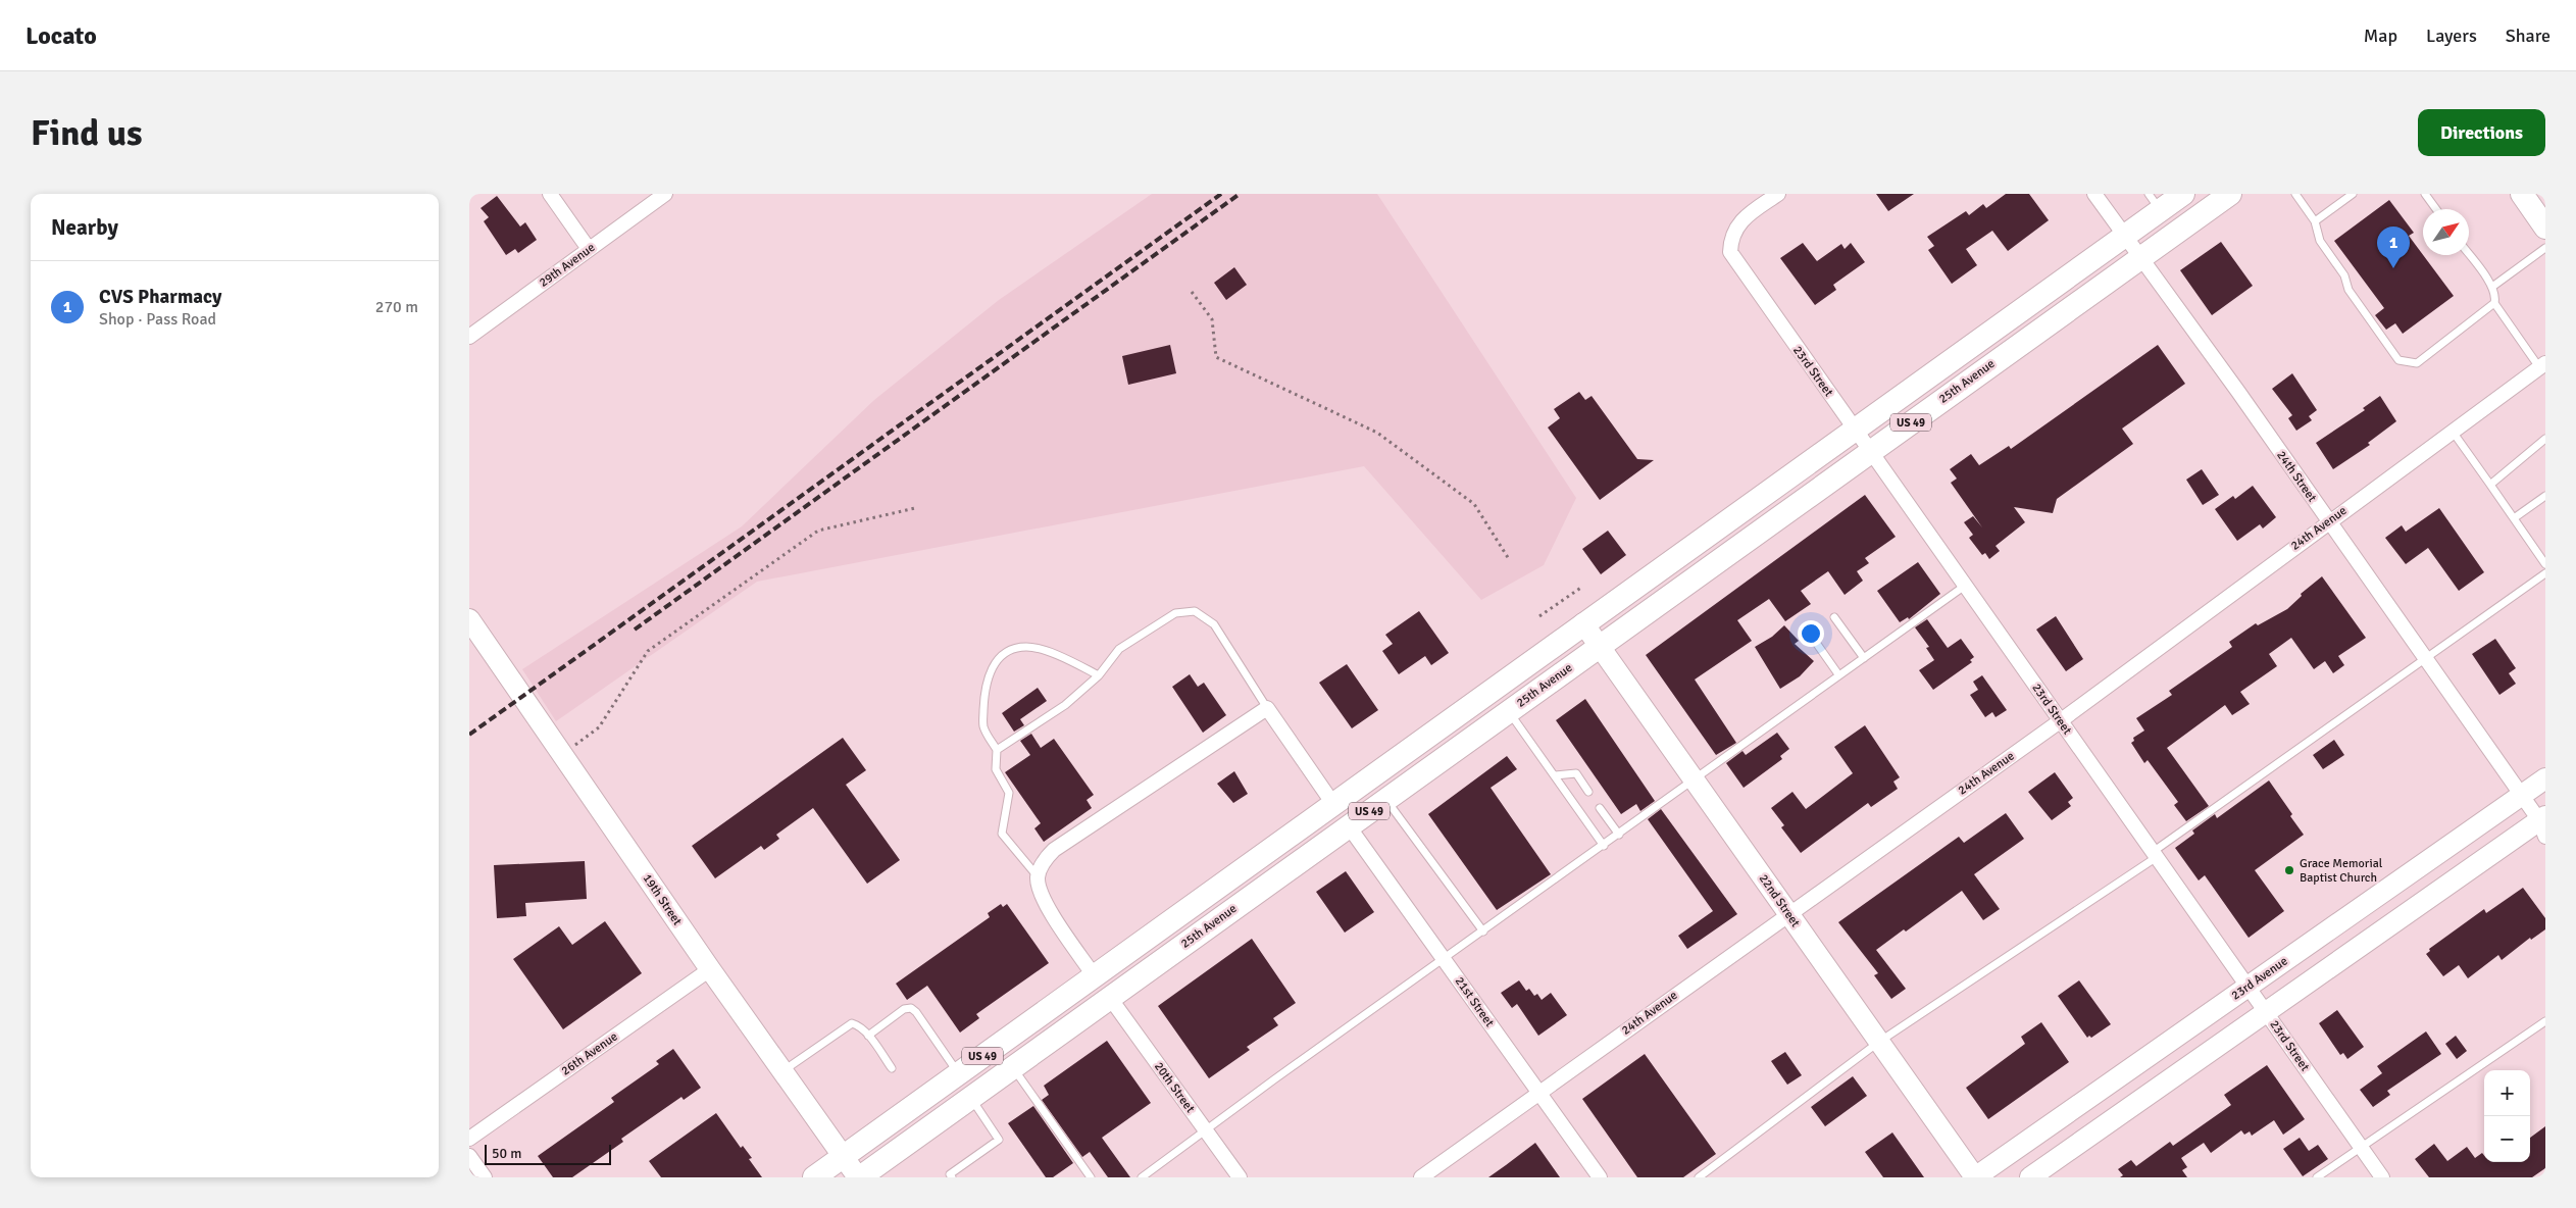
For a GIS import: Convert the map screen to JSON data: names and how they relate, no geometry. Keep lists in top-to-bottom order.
{
  "streets": {
    "main road": ["25th Avenue", "US 49"],
    "street": [
      "29th Avenue",
      "23rd Street",
      "24th Street",
      "24th Avenue",
      "19th Street",
      "22nd Street",
      "23rd Avenue",
      "21st Street",
      "26th Avenue",
      "20th Street"
    ]
  },
  "crossings": [
    ["23rd Street", "25th Avenue"],
    ["23rd Street", "US 49"],
    ["23rd Street", "24th Avenue"],
    ["23rd Street", "23rd Avenue"],
    ["25th Avenue", "24th Street"],
    ["25th Avenue", "19th Street"],
    ["25th Avenue", "22nd Street"],
    ["25th Avenue", "21st Street"],
    ["25th Avenue", "20th Street"],
    ["US 49", "24th Street"],
    ["US 49", "19th Street"],
    ["US 49", "22nd Street"],
    ["24th Street", "24th Avenue"],
    ["24th Street", "23rd Avenue"],
    ["24th Avenue", "22nd Street"],
    ["24th Avenue", "21st Street"],
    ["19th Street", "26th Avenue"],
    ["22nd Street", "23rd Avenue"]
  ],
  "places": ["Grace Memorial Baptist Church"],
  "scale_bar": "50 m",
  "north": "top right",
  "page": {
    "header": "Locato",
    "nav": ["Map", "Layers", "Share"],
    "buttons": "Directions",
    "title": "Find us",
    "heading": "Nearby",
    "pins": "1",
    "list": [
      {
        "mark": "1",
        "name": "CVS Pharmacy",
        "note": "Shop · Pass Road",
        "value": "270 m"
      }
    ],
    "map_buttons": ["+", "−"],
    "scale": "50 m"
  }
}
